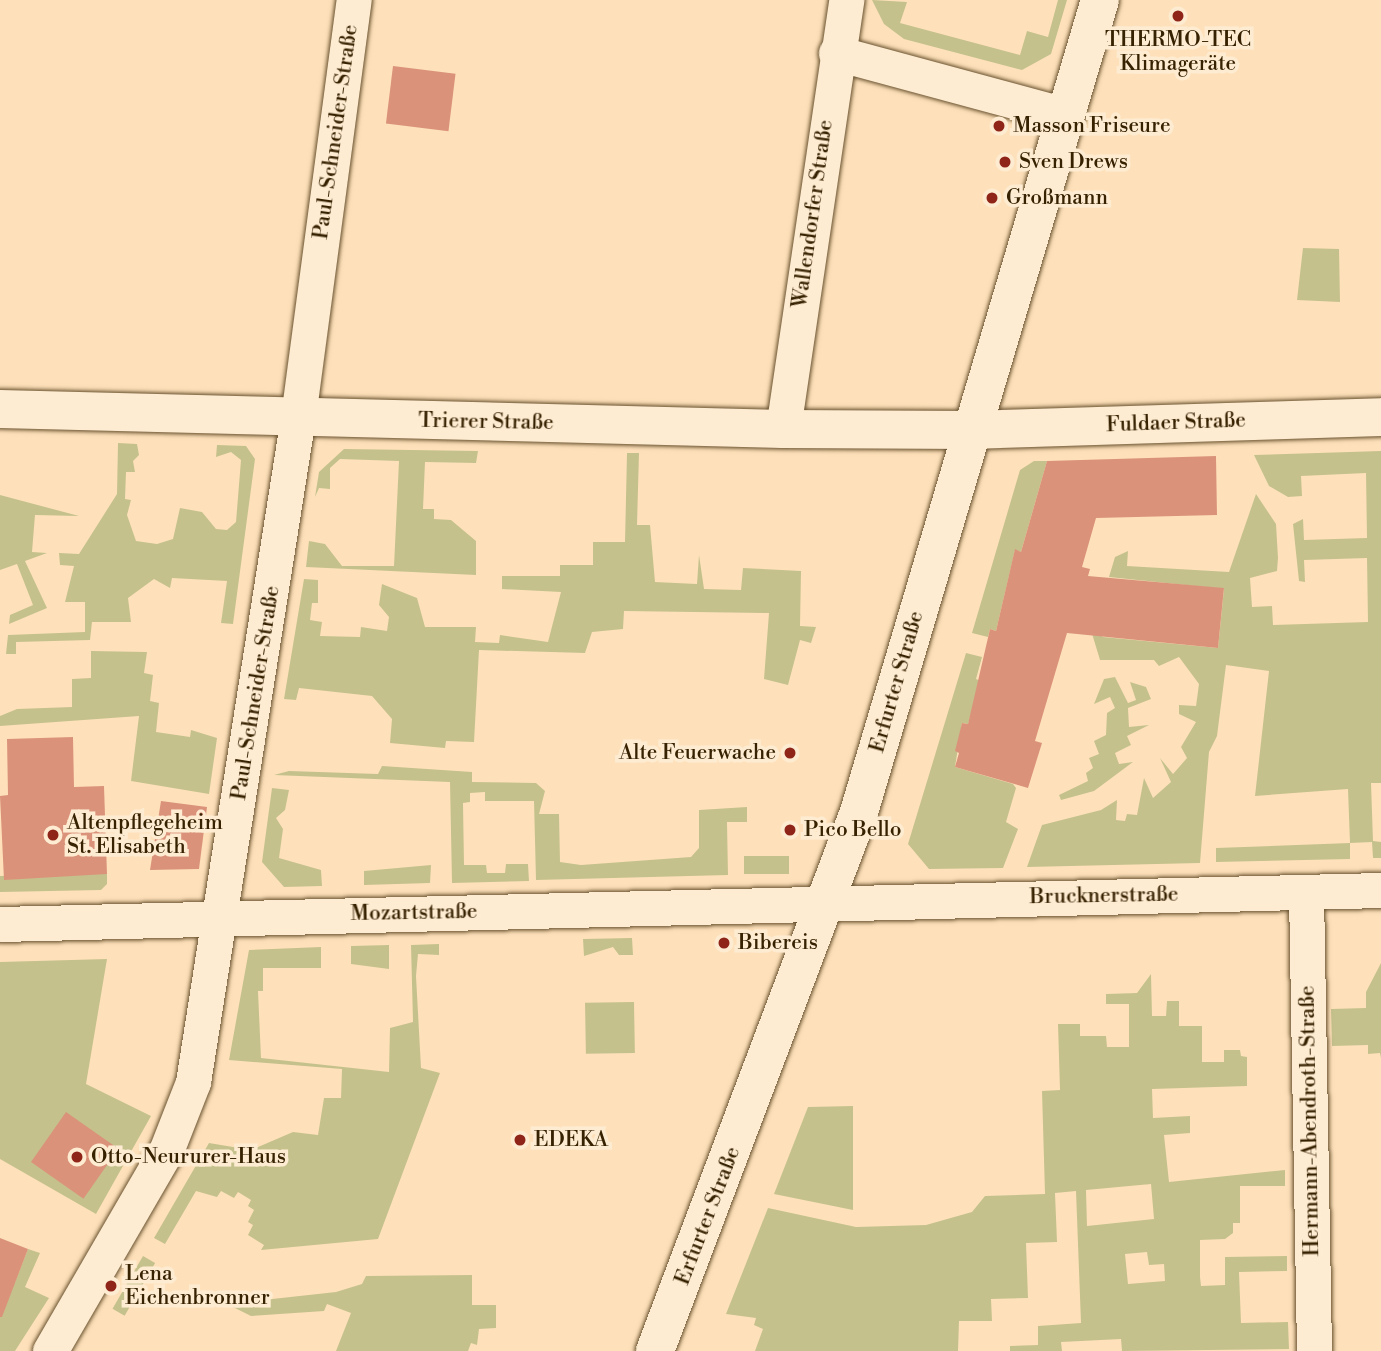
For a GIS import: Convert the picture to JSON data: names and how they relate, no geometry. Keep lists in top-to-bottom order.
{
  "streets": {
    "street": [
      "Paul-Schneider-Straße",
      "Wallendorfer Straße",
      "Trierer Straße",
      "Fuldaer Straße",
      "Erfurter Straße",
      "Brucknerstraße",
      "Mozartstraße",
      "Hermann-Abendroth-Straße"
    ]
  },
  "crossings": [
    ["Paul-Schneider-Straße", "Trierer Straße"],
    ["Paul-Schneider-Straße", "Mozartstraße"],
    ["Wallendorfer Straße", "Trierer Straße"],
    ["Trierer Straße", "Fuldaer Straße"],
    ["Trierer Straße", "Erfurter Straße"],
    ["Fuldaer Straße", "Erfurter Straße"],
    ["Erfurter Straße", "Brucknerstraße"],
    ["Erfurter Straße", "Mozartstraße"],
    ["Brucknerstraße", "Mozartstraße"],
    ["Brucknerstraße", "Hermann-Abendroth-Straße"]
  ],
  "places": [
    "THERMO-TEC Klimageräte",
    "Masson Friseure",
    "Sven Drews",
    "Großmann",
    "Alte Feuerwache",
    "Pico Bello",
    "Altenpflegeheim St. Elisabeth",
    "Bibereis",
    "EDEKA",
    "Otto-Neururer-Haus",
    "Lena Eichenbronner"
  ]
}
